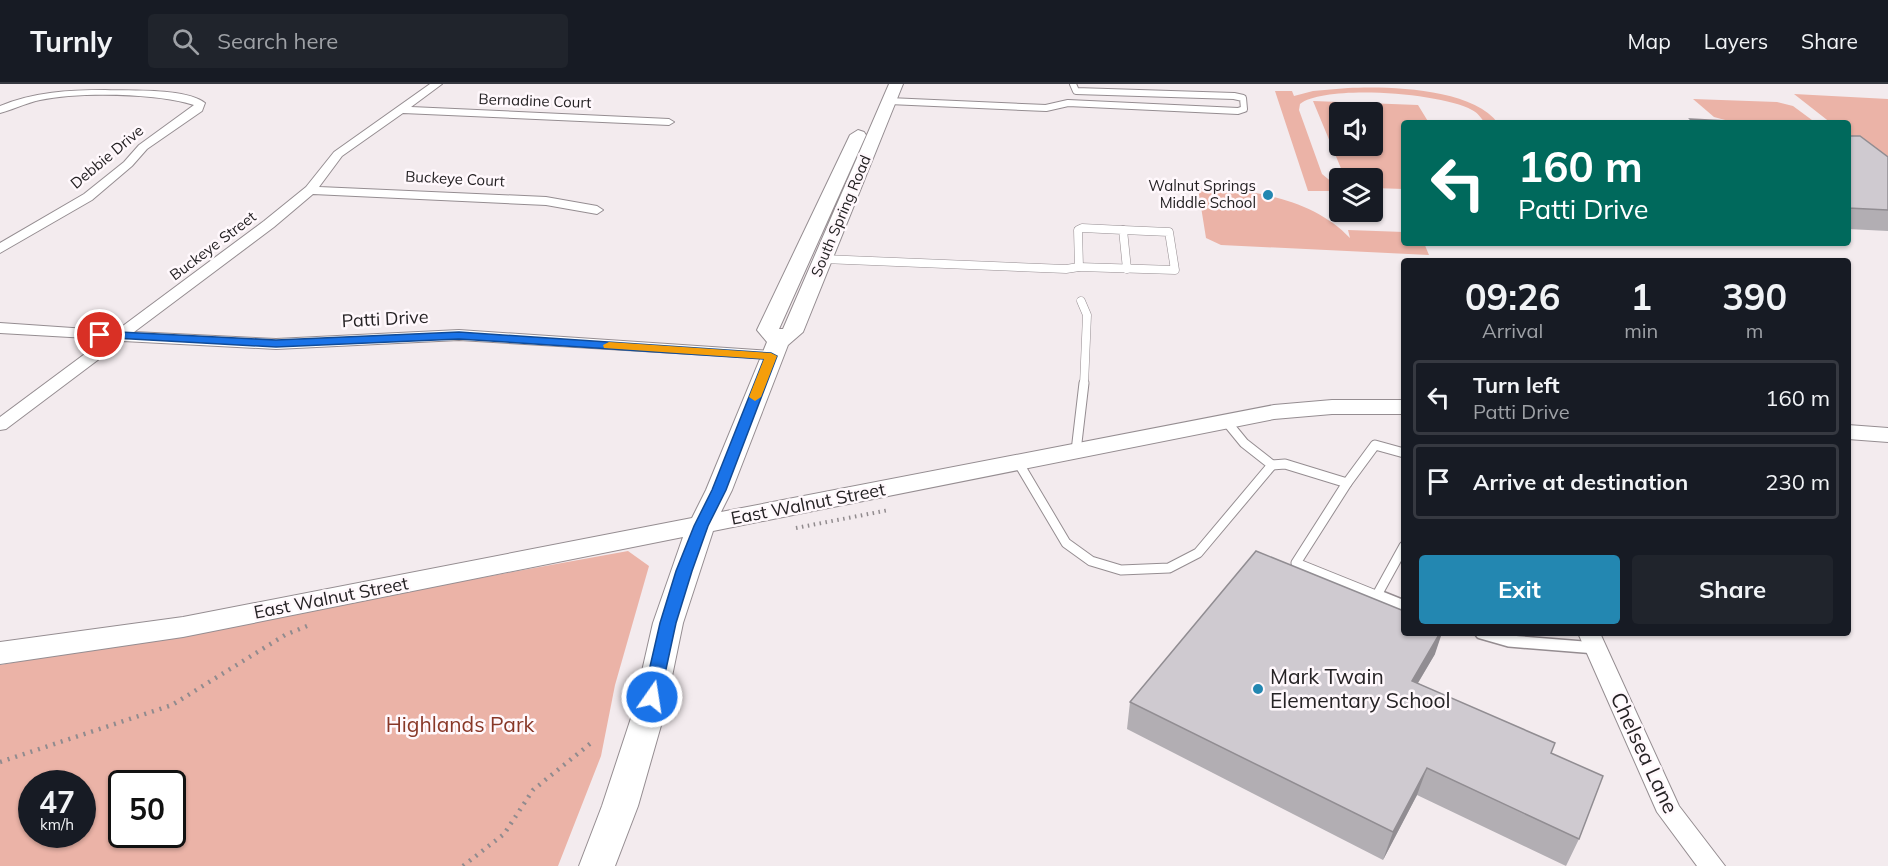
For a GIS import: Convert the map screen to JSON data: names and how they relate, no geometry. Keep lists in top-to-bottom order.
{
  "streets": {
    "main road": ["South Spring Road", "East Walnut Street"],
    "street": [
      "Bernadine Court",
      "Debbie Drive",
      "Buckeye Court",
      "Buckeye Street",
      "Patti Drive",
      "Chelsea Lane"
    ]
  },
  "crossings": [
    ["Bernadine Court", "Buckeye Street"],
    ["Buckeye Court", "Buckeye Street"],
    ["South Spring Road", "Patti Drive"],
    ["South Spring Road", "East Walnut Street"],
    ["Buckeye Street", "Patti Drive"]
  ],
  "parks": ["Highlands Park"],
  "places": ["Walnut Springs Middle School", "Mark Twain Elementary School"],
  "page": {
    "header": "Turnly",
    "search": "Search here",
    "nav": ["Map", "Layers", "Share"],
    "turn": ["160 m", "Patti Drive"],
    "eta": [
      "09:26",
      "Arrival",
      "1",
      "min",
      "390",
      "m"
    ],
    "list": [
      {
        "name": "Turn left",
        "note": "Patti Drive",
        "value": "160 m"
      },
      {
        "name": "Arrive at destination",
        "value": "230 m"
      }
    ],
    "buttons": ["Exit", "Share"],
    "speed": "47 km/h",
    "limit": "50"
  }
}
